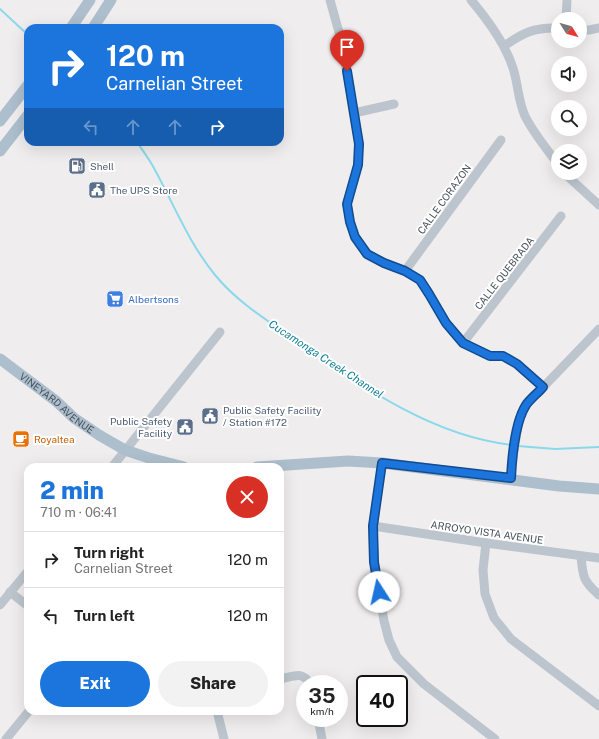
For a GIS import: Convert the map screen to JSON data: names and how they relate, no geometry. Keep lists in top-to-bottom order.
{
  "streets": {
    "main road": ["VINEYARD AVENUE"],
    "street": ["CALLE CORAZON", "CALLE QUEBRADA", "ARROYO VISTA AVENUE"]
  },
  "water": ["Cucamonga Creek Channel"],
  "places": {
    "fuel station": ["Shell"],
    "public building": ["The UPS Store", "Public Safety Facility / Station #172", "Public Safety Facility"],
    "supermarket": ["Albertsons"],
    "cafe": ["Royaltea"]
  },
  "north": "bottom right",
  "page": {
    "turn": ["120 m", "Carnelian Street"],
    "heading": ["2 min", "710 m · 06:41"],
    "list": [
      {
        "name": "Turn right",
        "note": "Carnelian Street",
        "value": "120 m"
      },
      {
        "name": "Turn left",
        "value": "120 m"
      }
    ],
    "buttons": ["Exit", "Share"],
    "speed": "35 km/h",
    "limit": "40"
  }
}
